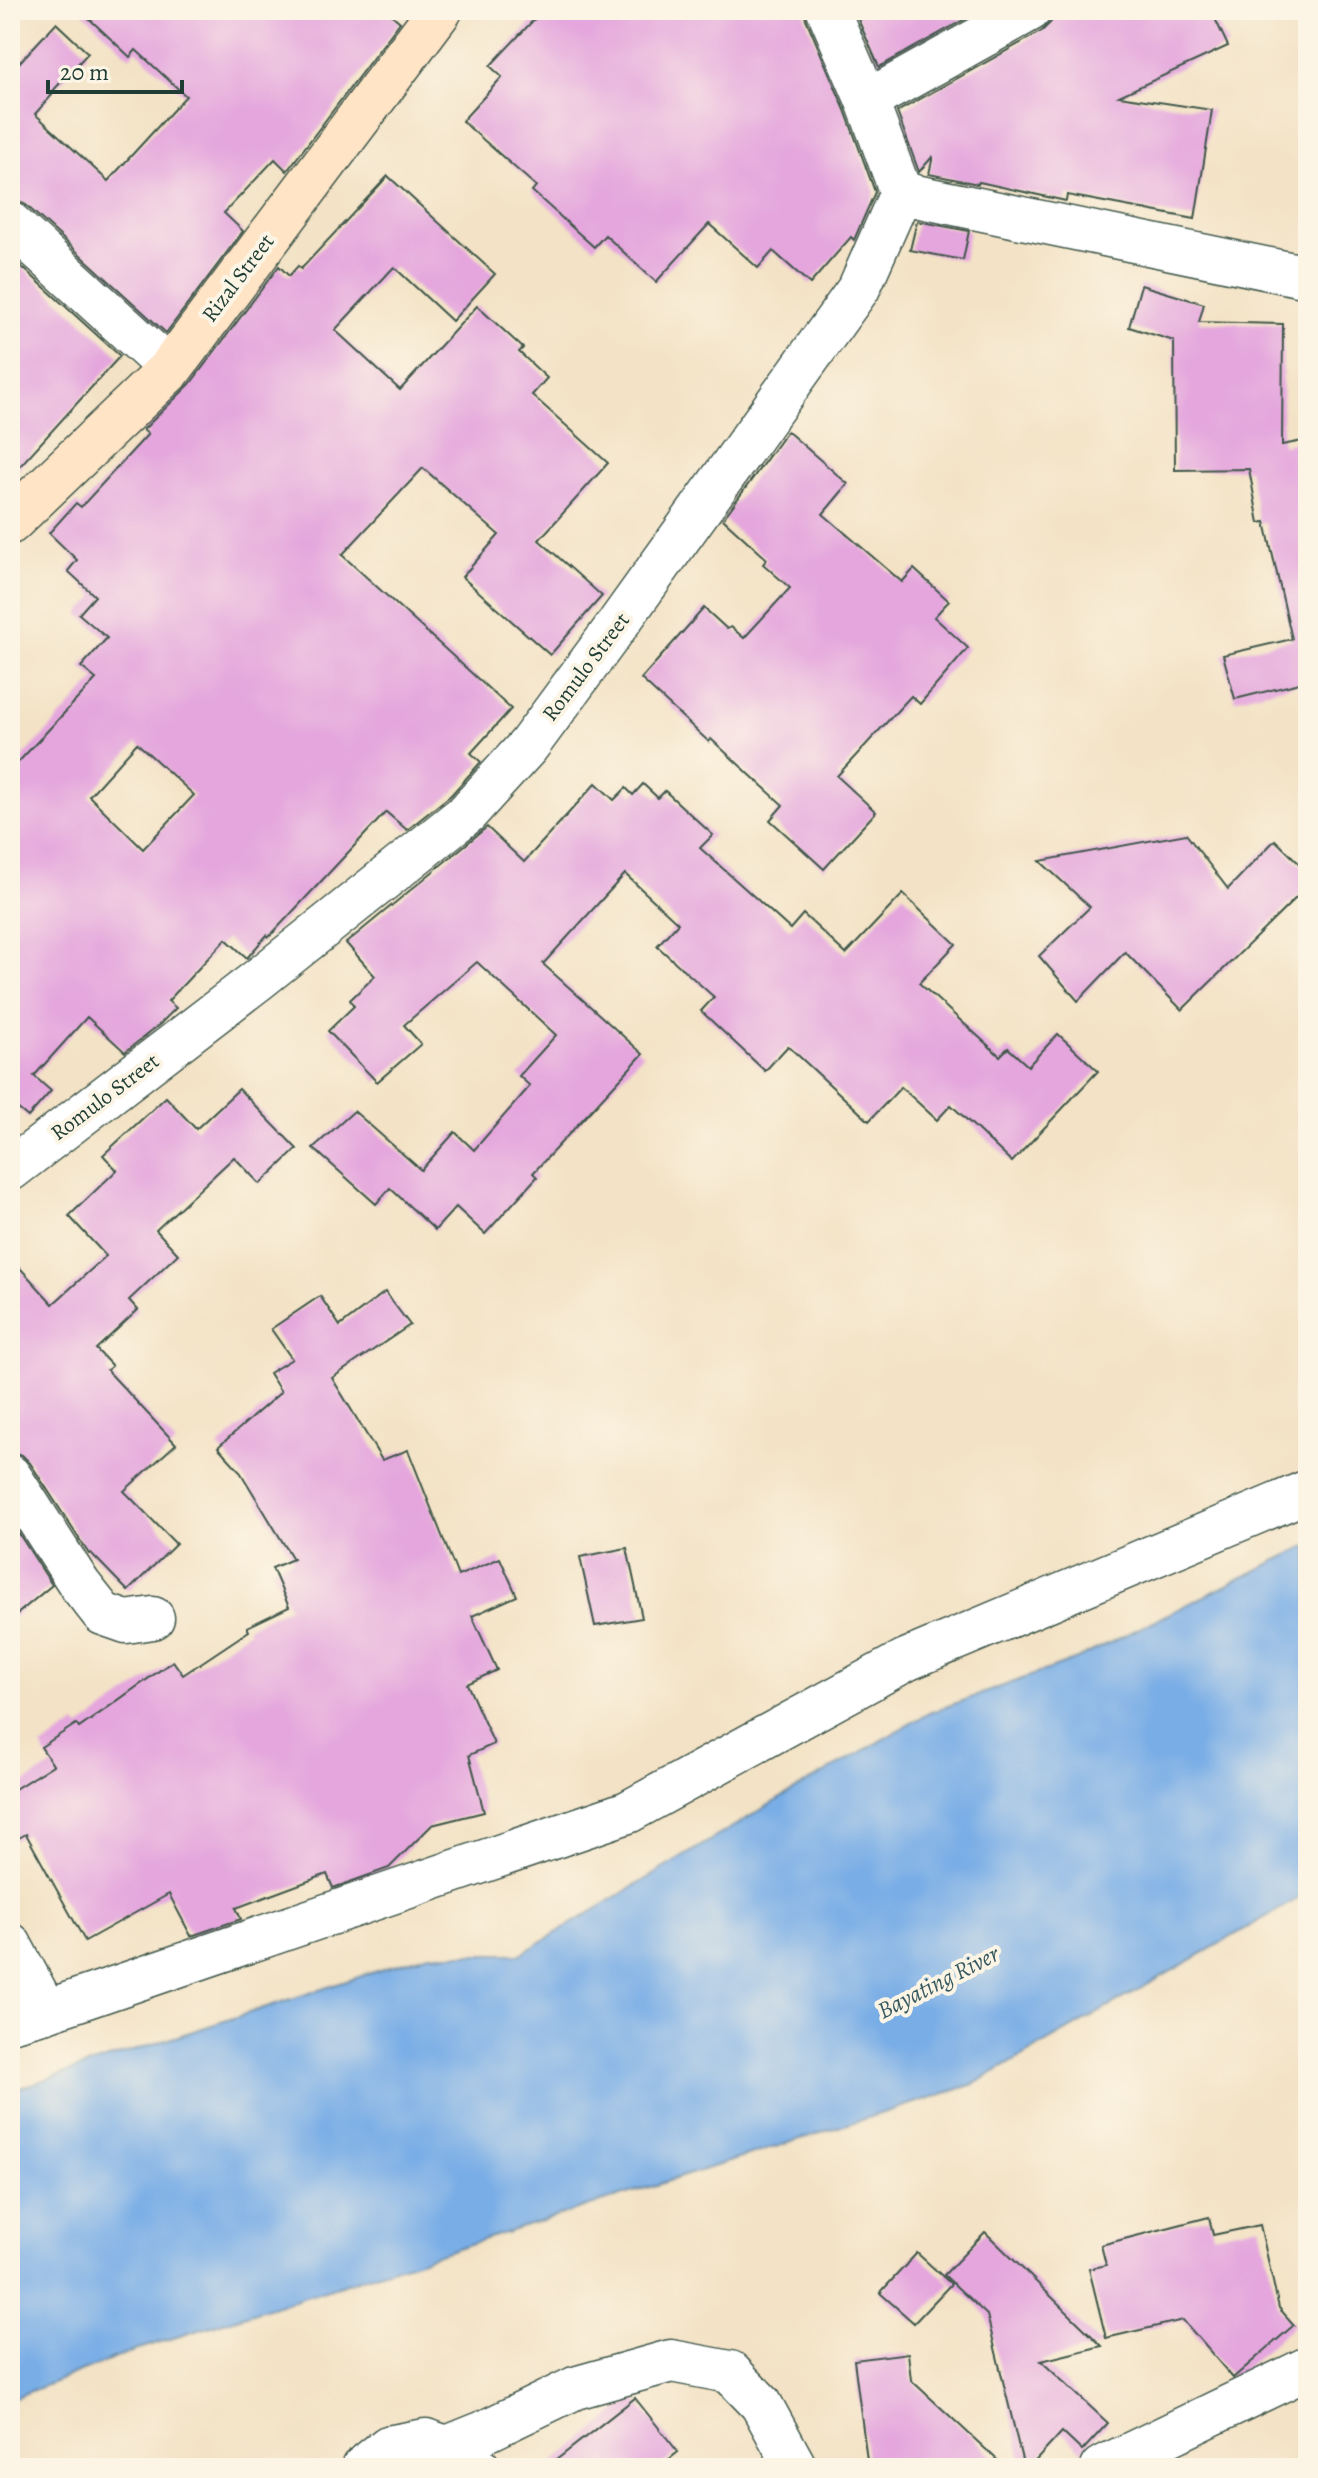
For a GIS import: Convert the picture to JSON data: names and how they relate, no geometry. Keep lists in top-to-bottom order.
{
  "streets": {
    "street": ["Rizal Street", "Romulo Street"]
  },
  "water": ["Bayating River"],
  "scale_bar": "20 m"
}
